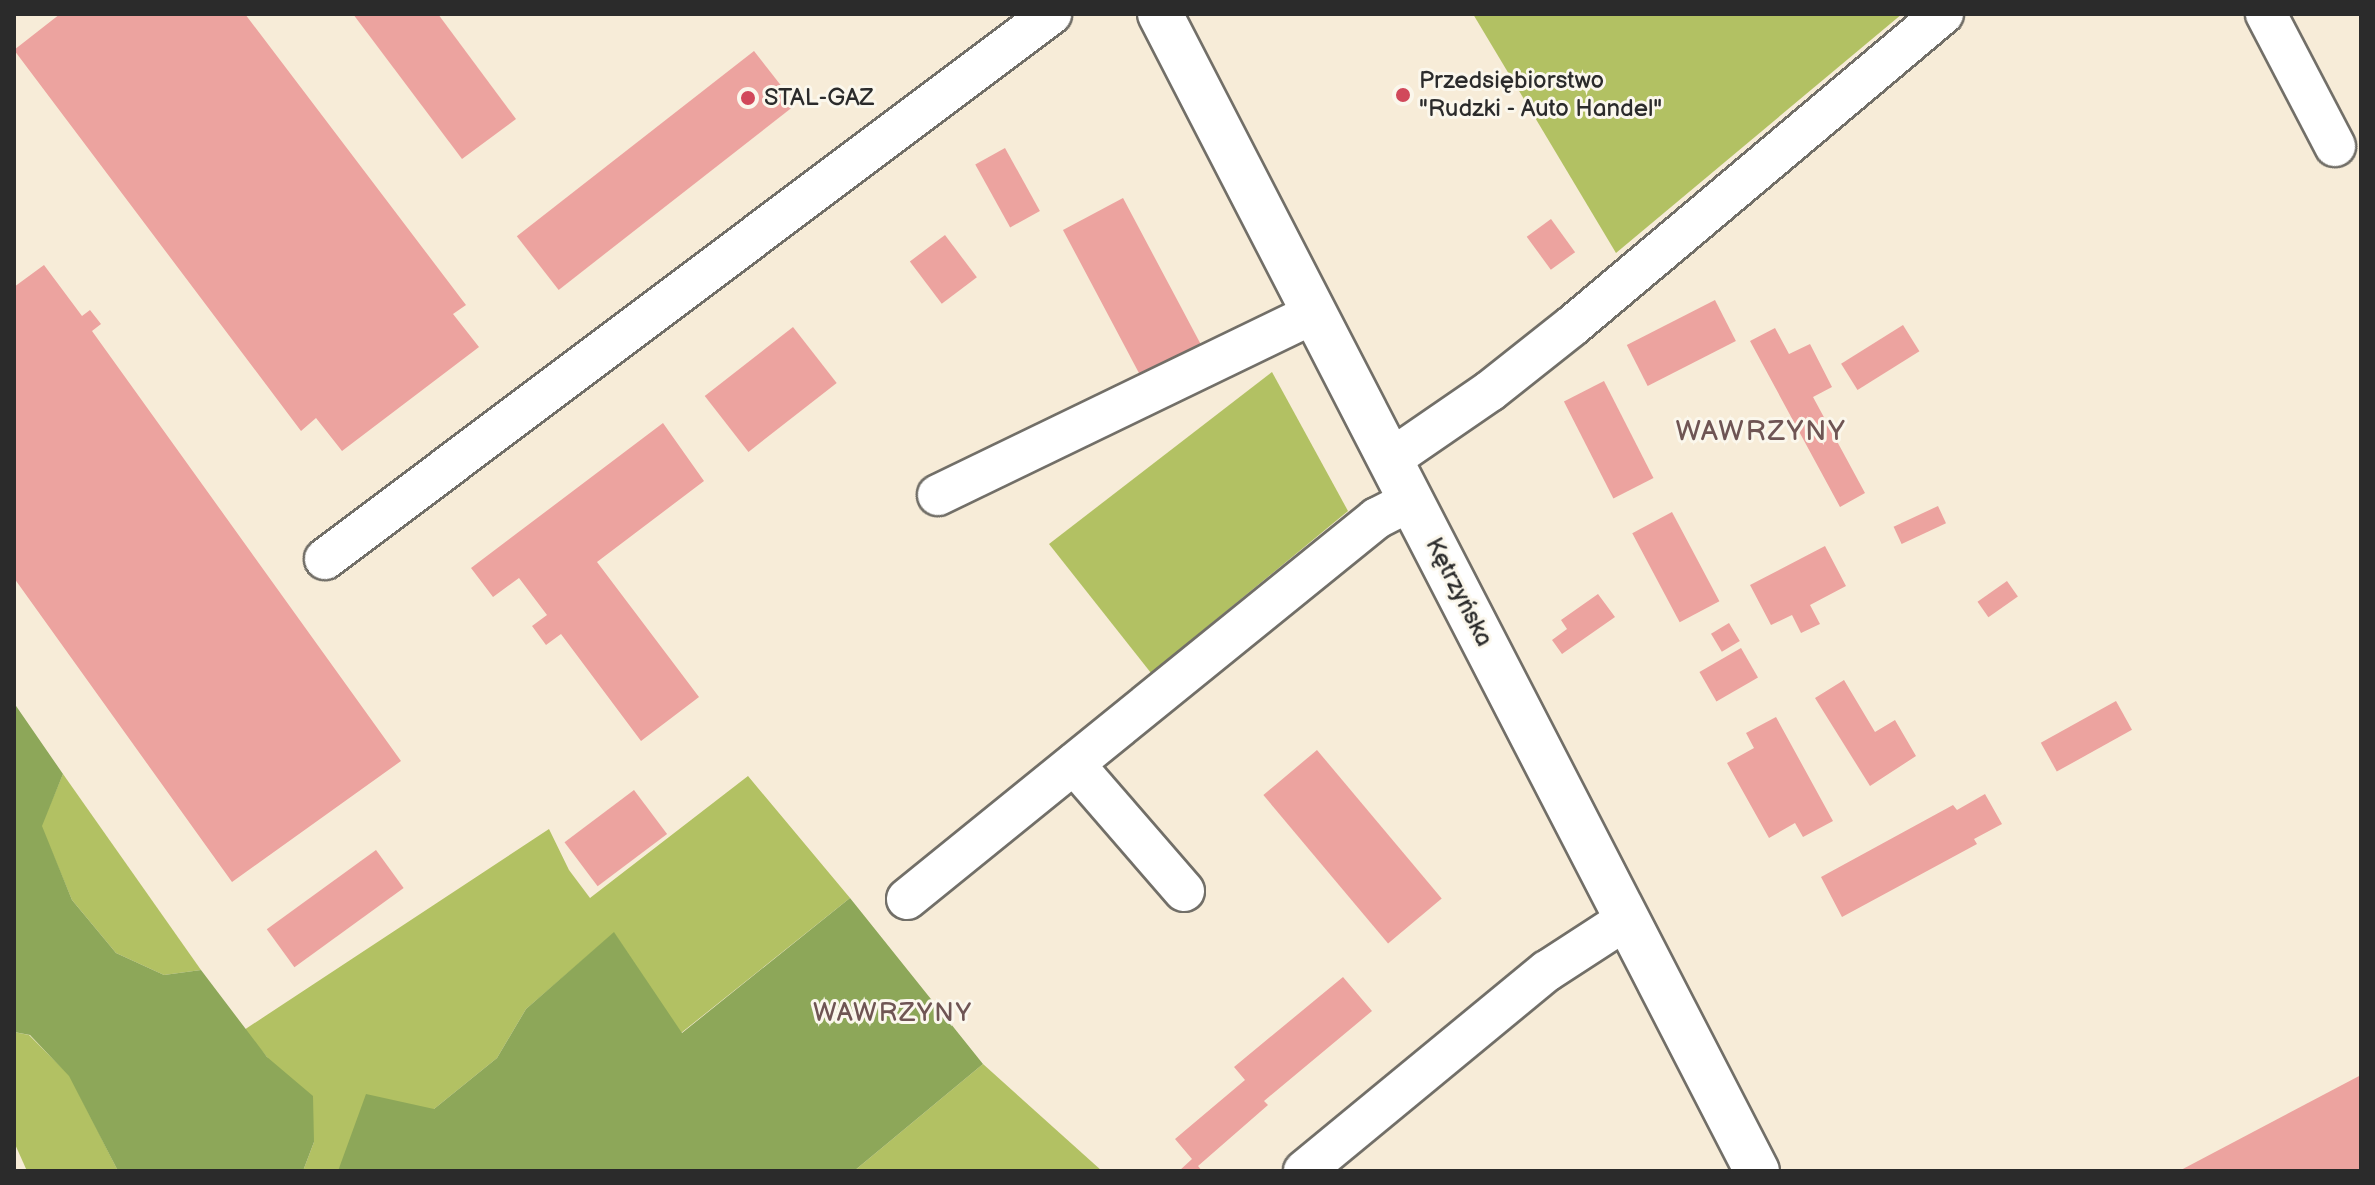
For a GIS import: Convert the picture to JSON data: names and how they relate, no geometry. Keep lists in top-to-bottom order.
{
  "streets": {
    "main road": ["Kętrzyńska"]
  },
  "districts": ["WAWRZYNY", "WAWRZYNY"],
  "places": ["Przedsiębiorstwo \"Rudzki - Auto Handel\"", "STAL-GAZ"]
}
